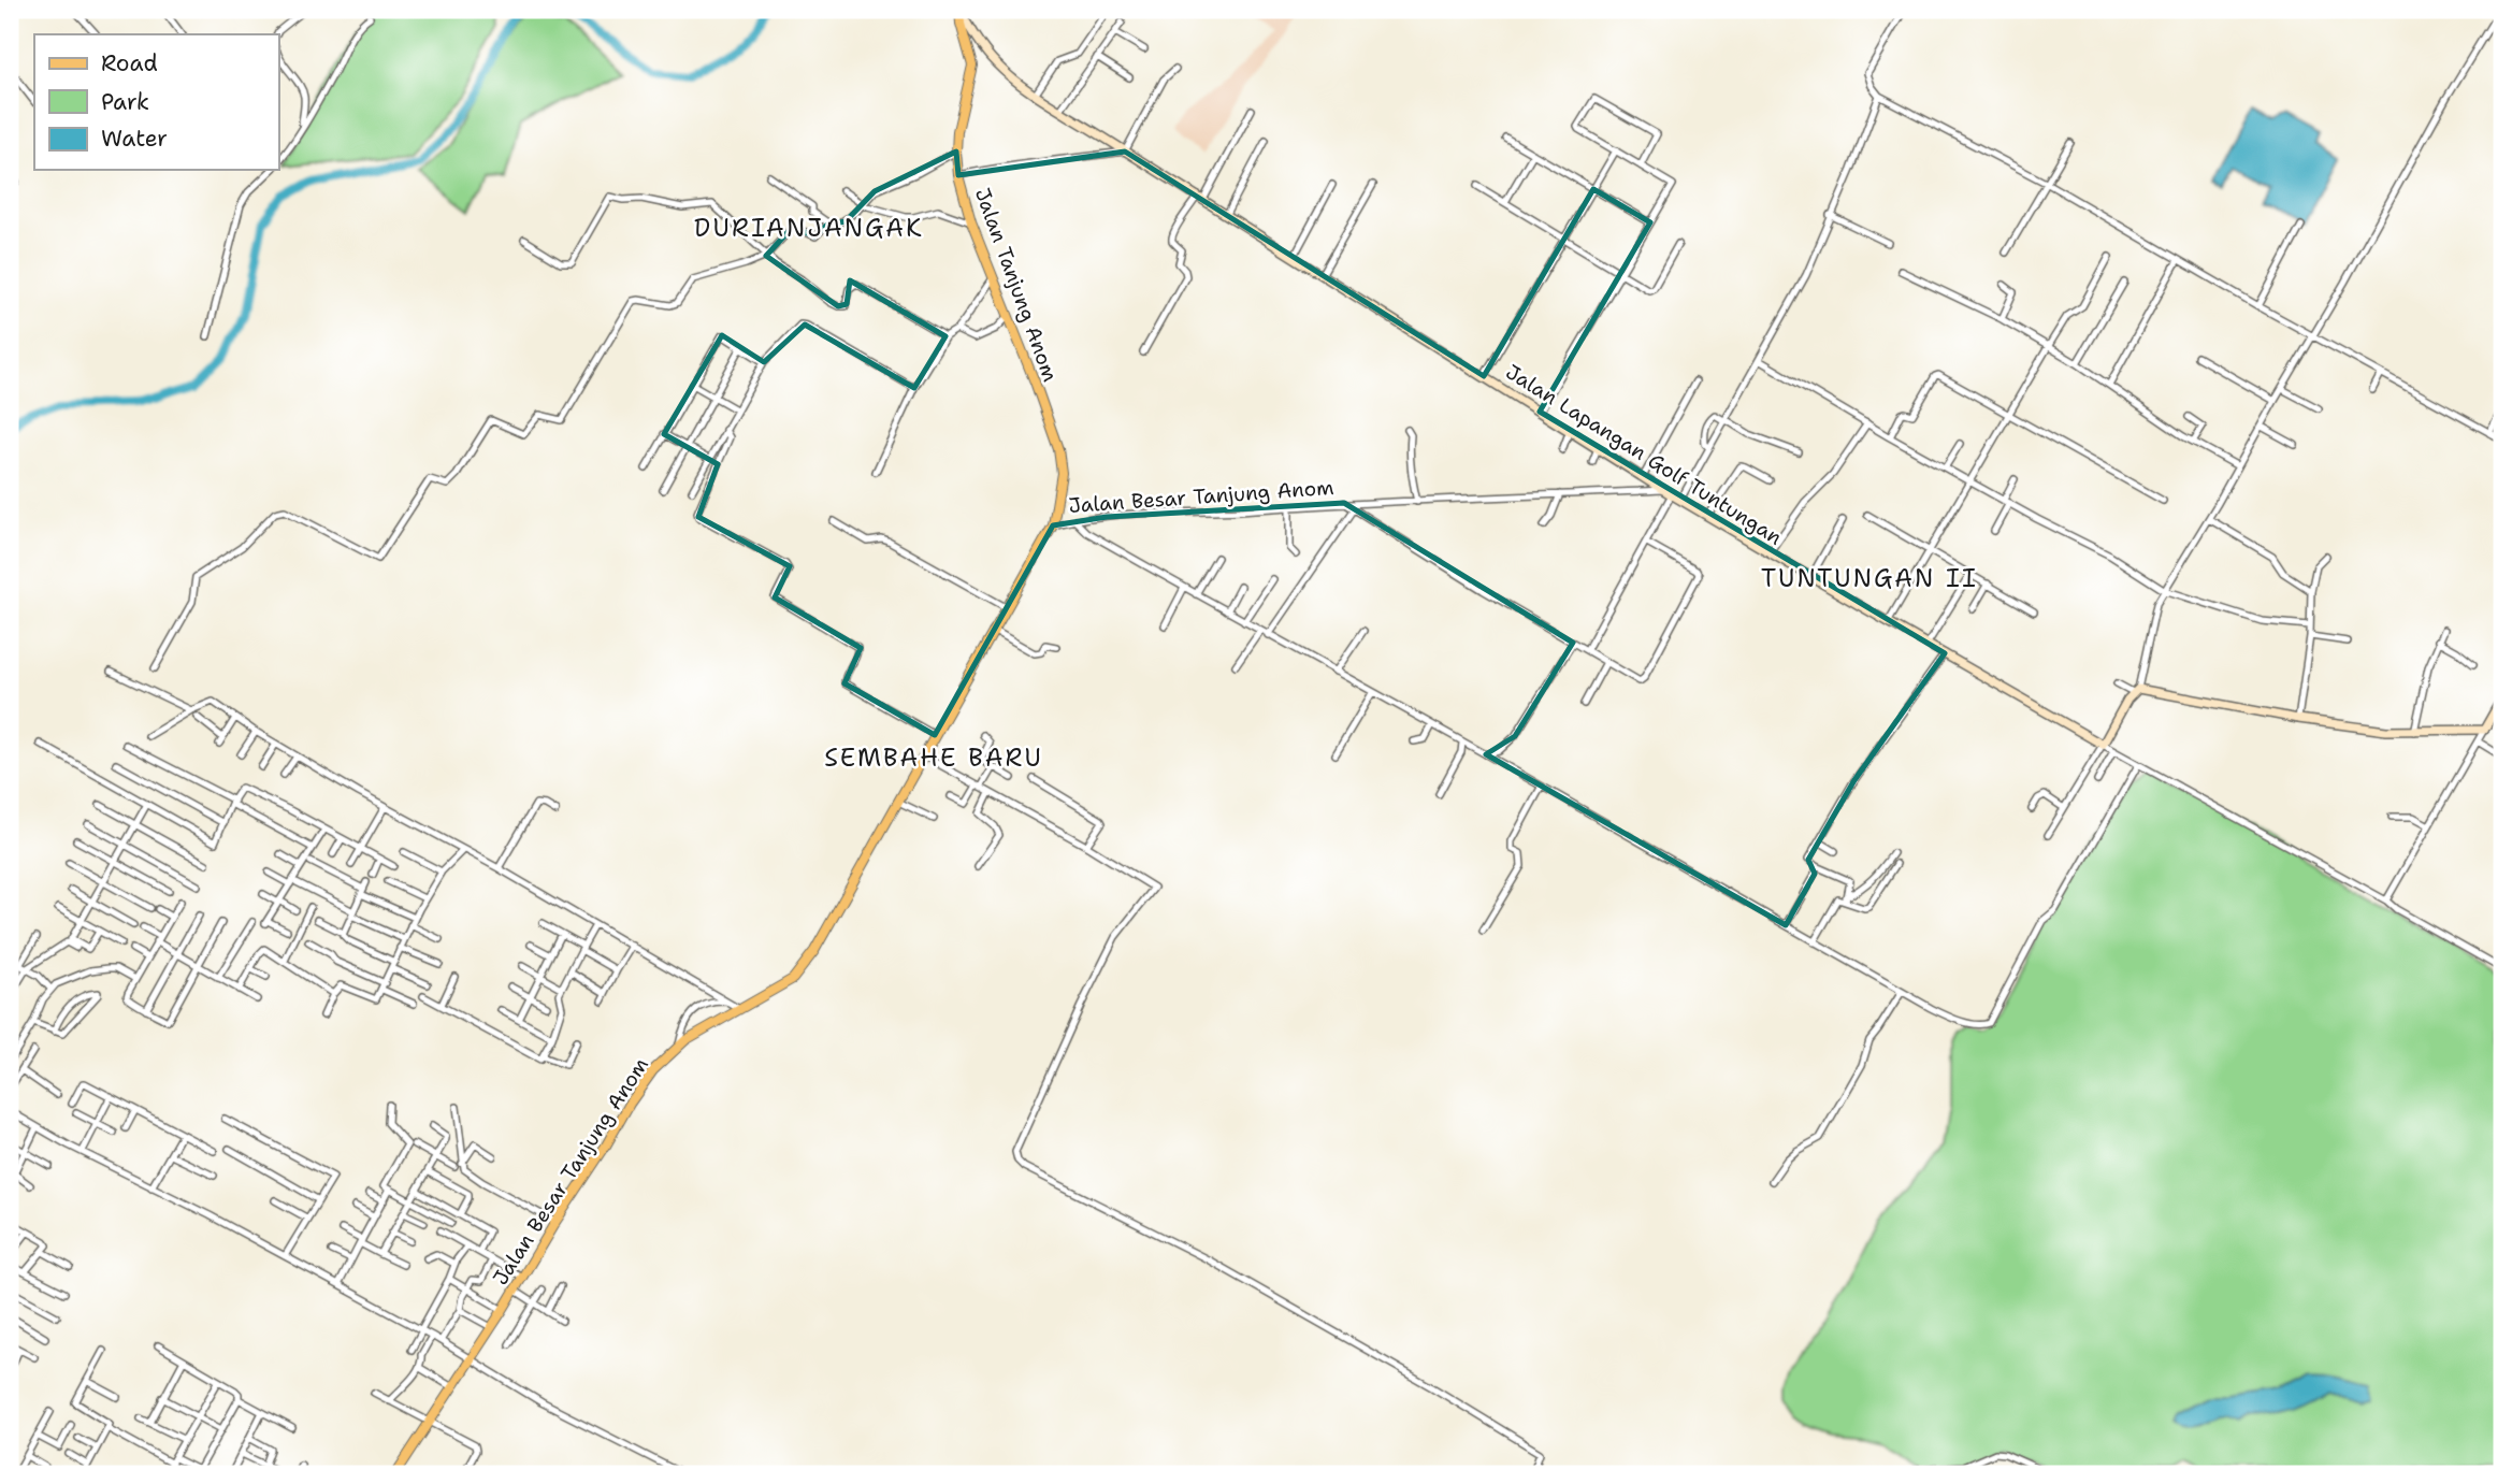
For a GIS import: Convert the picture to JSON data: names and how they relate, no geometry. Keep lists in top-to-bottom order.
{
  "streets": {
    "main road": ["Jalan Tanjung Anom", "Jalan Besar Tanjung Anom"],
    "street": ["Jalan Lapangan Golf Tuntungan"]
  },
  "crossings": [
    ["Jalan Tanjung Anom", "Jalan Lapangan Golf Tuntungan"],
    ["Jalan Tanjung Anom", "Jalan Besar Tanjung Anom"],
    ["Jalan Lapangan Golf Tuntungan", "Jalan Besar Tanjung Anom"]
  ],
  "districts": ["DURIANJANGAK", "TUNTUNGAN II", "SEMBAHE BARU"],
  "legend": ["Road", "Park", "Water"]
}
